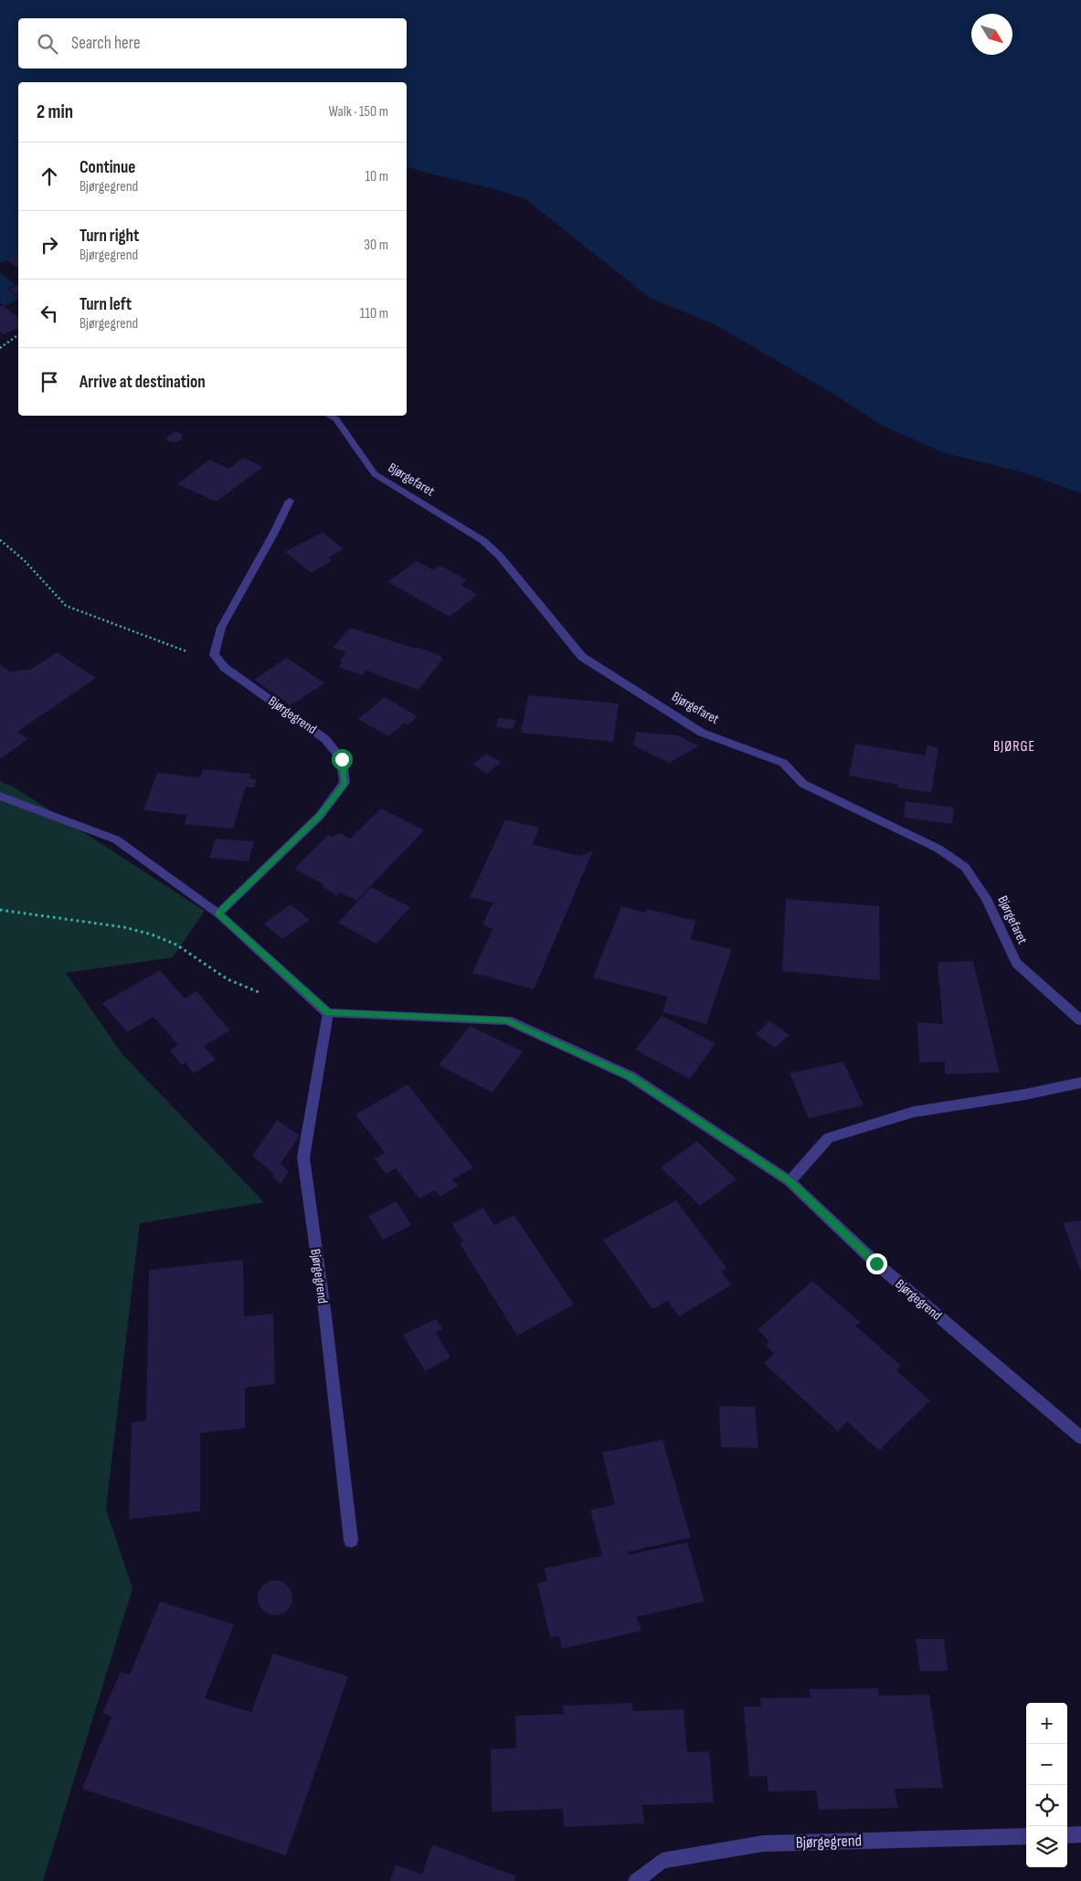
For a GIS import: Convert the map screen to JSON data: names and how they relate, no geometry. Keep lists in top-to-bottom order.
{
  "streets": {
    "street": ["Bjørgefaret", "Bjørgegrend"]
  },
  "districts": ["BJØRGE"],
  "north": "bottom right",
  "page": {
    "search": "Search here",
    "heading": ["2 min", "Walk · 150 m"],
    "list": [
      ["Continue", "Bjørgegrend", "10 m"],
      ["Turn right", "Bjørgegrend", "30 m"],
      ["Turn left", "Bjørgegrend", "110 m"],
      "Arrive at destination"
    ],
    "map_buttons": ["+", "−"]
  }
}
